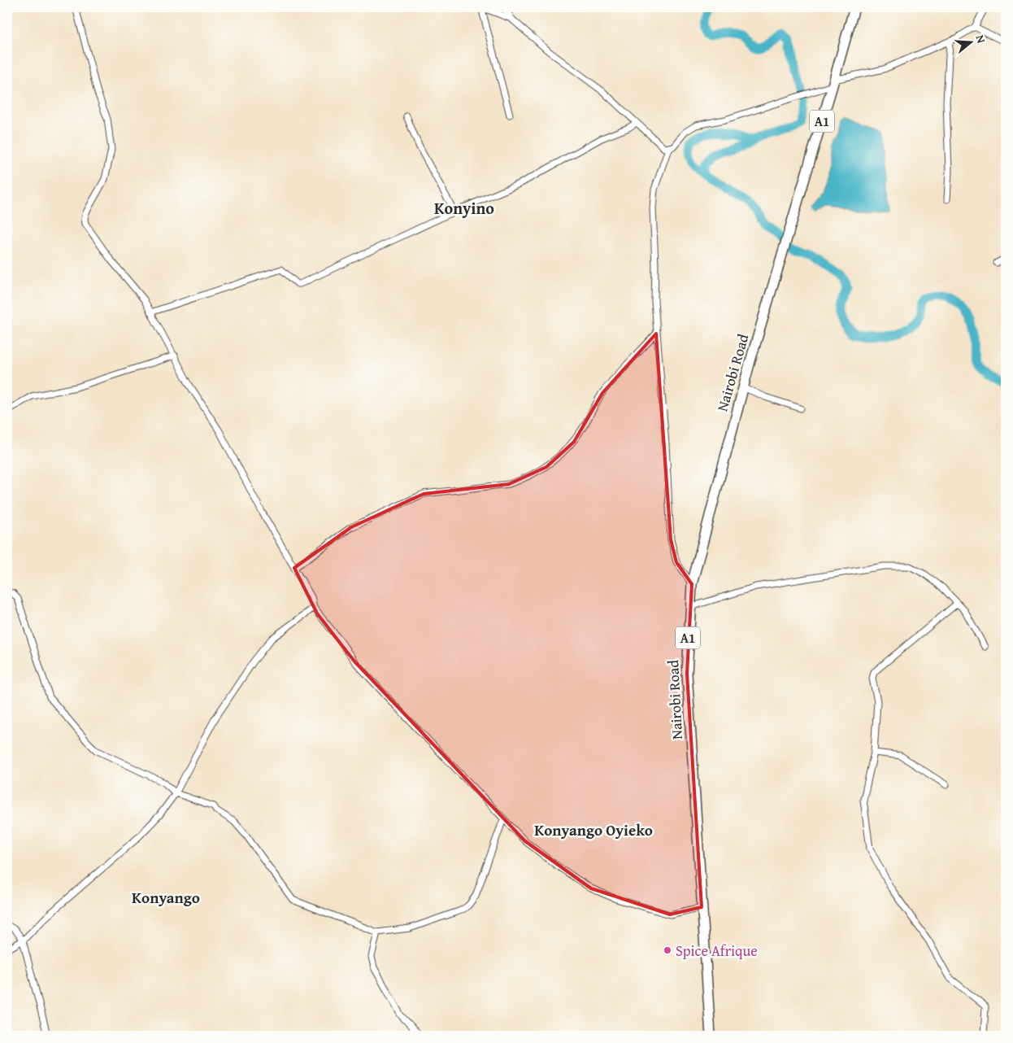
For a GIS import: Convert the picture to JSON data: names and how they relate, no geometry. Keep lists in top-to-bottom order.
{
  "streets": {
    "highway": ["A1", "Nairobi Road"]
  },
  "crossings": [
    ["A1", "Nairobi Road"]
  ],
  "districts": ["Konyino", "Konyango Oyieko", "Konyango"],
  "places": ["Spice Afrique"],
  "north": "right"
}
